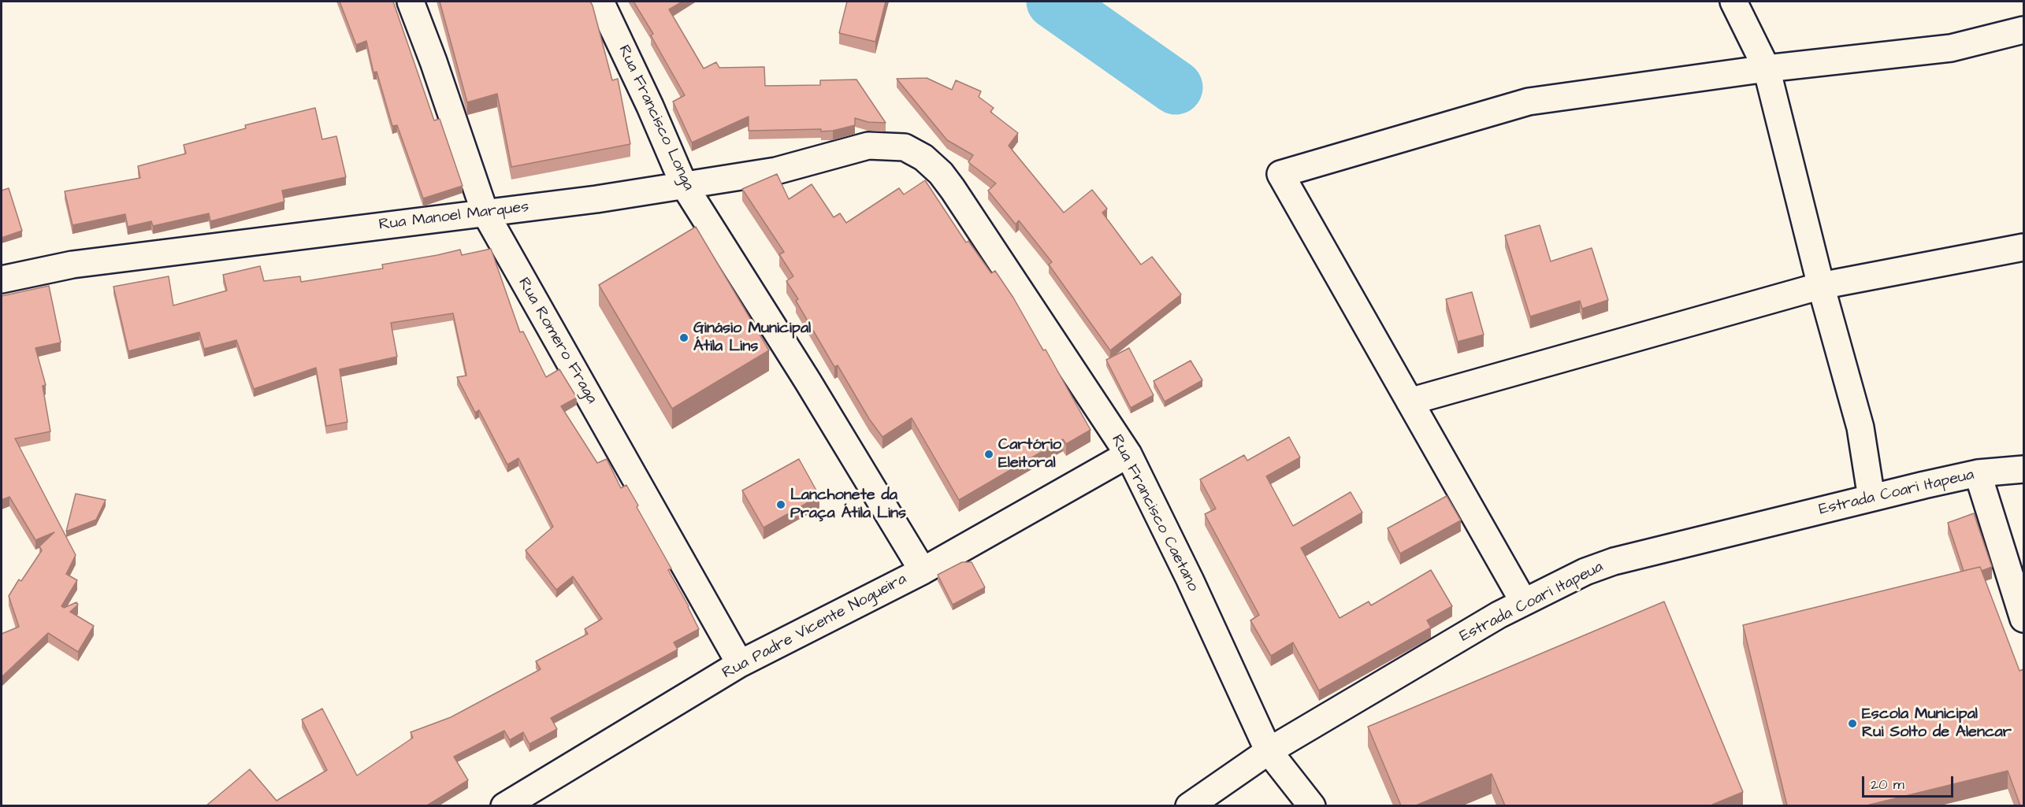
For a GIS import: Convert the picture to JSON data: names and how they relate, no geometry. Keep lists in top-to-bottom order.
{
  "streets": {
    "street": [
      "Rua Francisco Longa",
      "Rua Manoel Marques",
      "Rua Romero Fraga",
      "Estrada Coari Itapeua",
      "Rua Francisco Caetano",
      "Rua Padre Vicente Nogueira"
    ]
  },
  "crossings": [
    ["Rua Francisco Longa", "Rua Manoel Marques"],
    ["Rua Francisco Longa", "Rua Padre Vicente Nogueira"],
    ["Rua Manoel Marques", "Rua Romero Fraga"],
    ["Rua Manoel Marques", "Rua Francisco Caetano"],
    ["Rua Romero Fraga", "Rua Padre Vicente Nogueira"],
    ["Estrada Coari Itapeua", "Rua Francisco Caetano"],
    ["Rua Francisco Caetano", "Rua Padre Vicente Nogueira"]
  ],
  "places": [
    "Ginásio Municipal Átila Lins",
    "Cartório Eleitoral",
    "Lanchonete da Praça Átila Lins",
    "Escola Municipal Rui Solto de Alencar"
  ],
  "scale_bar": "20 m"
}
